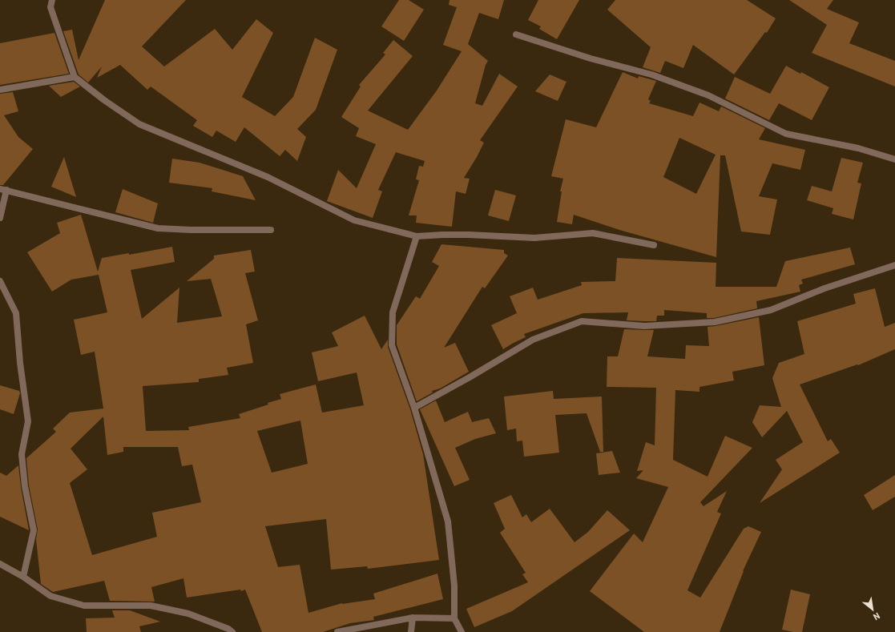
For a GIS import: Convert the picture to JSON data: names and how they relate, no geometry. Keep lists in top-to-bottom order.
{
  "north": "bottom right"
}
